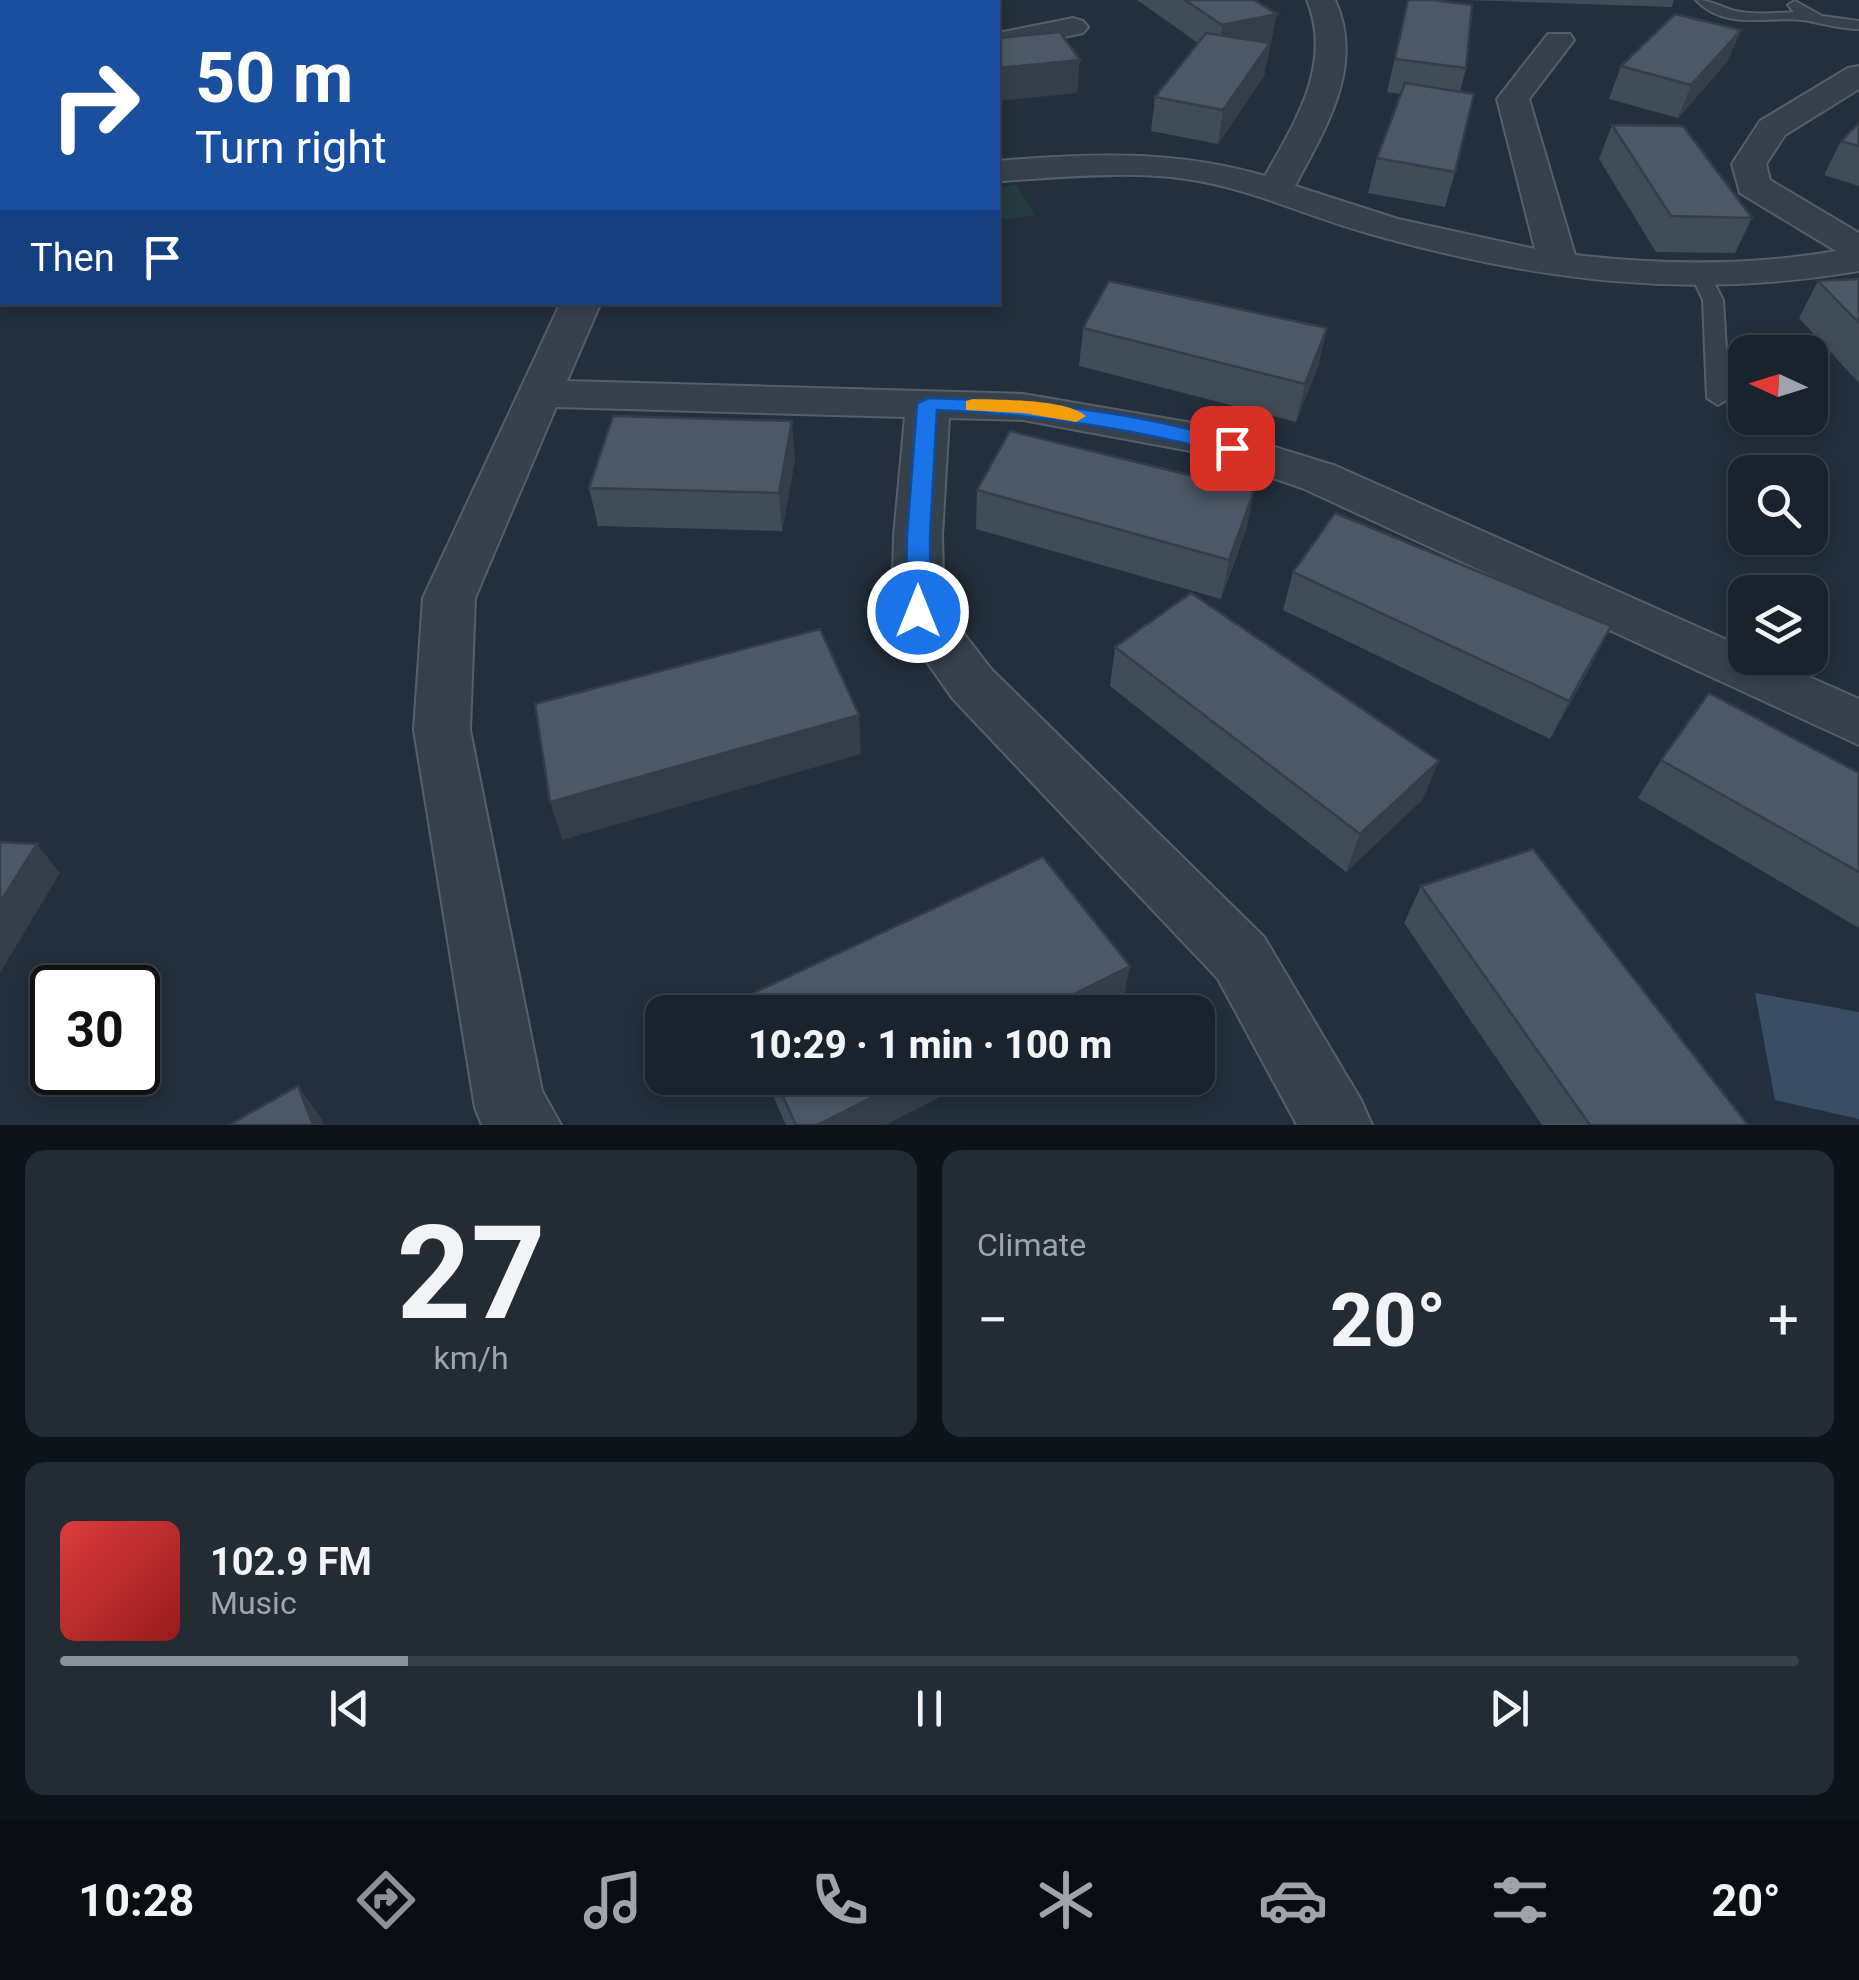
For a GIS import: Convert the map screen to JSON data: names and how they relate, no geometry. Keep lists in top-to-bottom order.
{
  "north": "left",
  "page": {
    "turn": ["50 m", "Turn right"],
    "then": "Then",
    "limit": "30",
    "trip": "10:29 · 1 min · 100 m",
    "tile": [
      ["27", "km/h"],
      "Climate"
    ],
    "heat": ["−", "20°", "+"],
    "song": ["102.9 FM", "Music"],
    "tabs": ["10:28", "20°"]
  }
}
